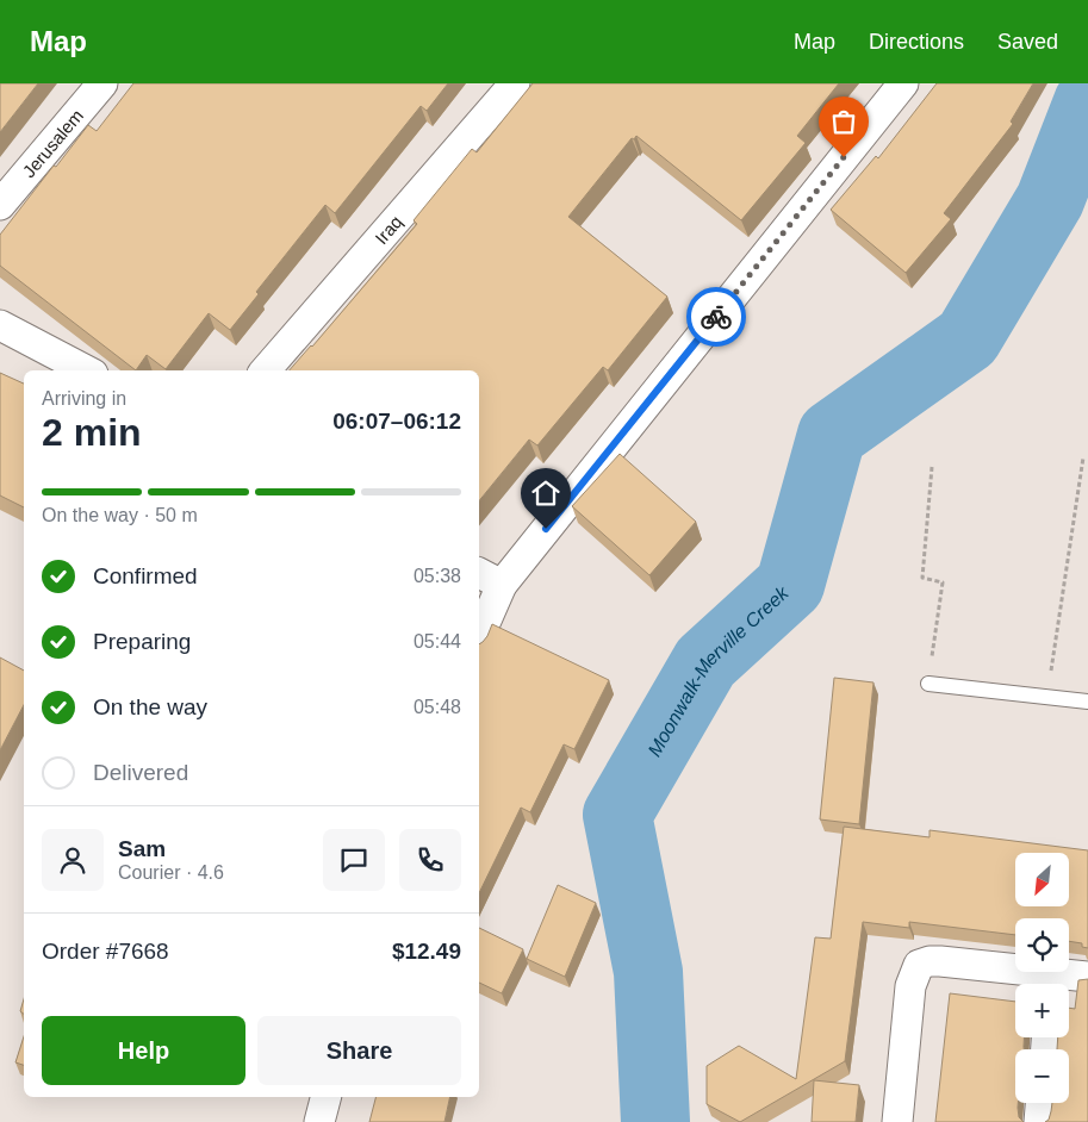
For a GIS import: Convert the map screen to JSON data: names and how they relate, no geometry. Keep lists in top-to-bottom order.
{
  "streets": {
    "street": ["Jerusalem", "Iraq"]
  },
  "water": ["Moonwalk-Merville Creek"],
  "north": "bottom left",
  "page": {
    "header": "Map",
    "nav": ["Map", "Directions", "Saved"],
    "heading": ["2 min", "Arriving in", "06:07–06:12"],
    "panel": [
      "Sam",
      "Courier · 4.6",
      "Order #7668",
      "$12.49"
    ],
    "bar": "On the way · 50 m",
    "list": [
      ["Confirmed", "05:38"],
      ["Preparing", "05:44"],
      ["On the way", "05:48"],
      "Delivered"
    ],
    "map_buttons": ["+", "−"],
    "buttons": ["Help", "Share"]
  }
}
